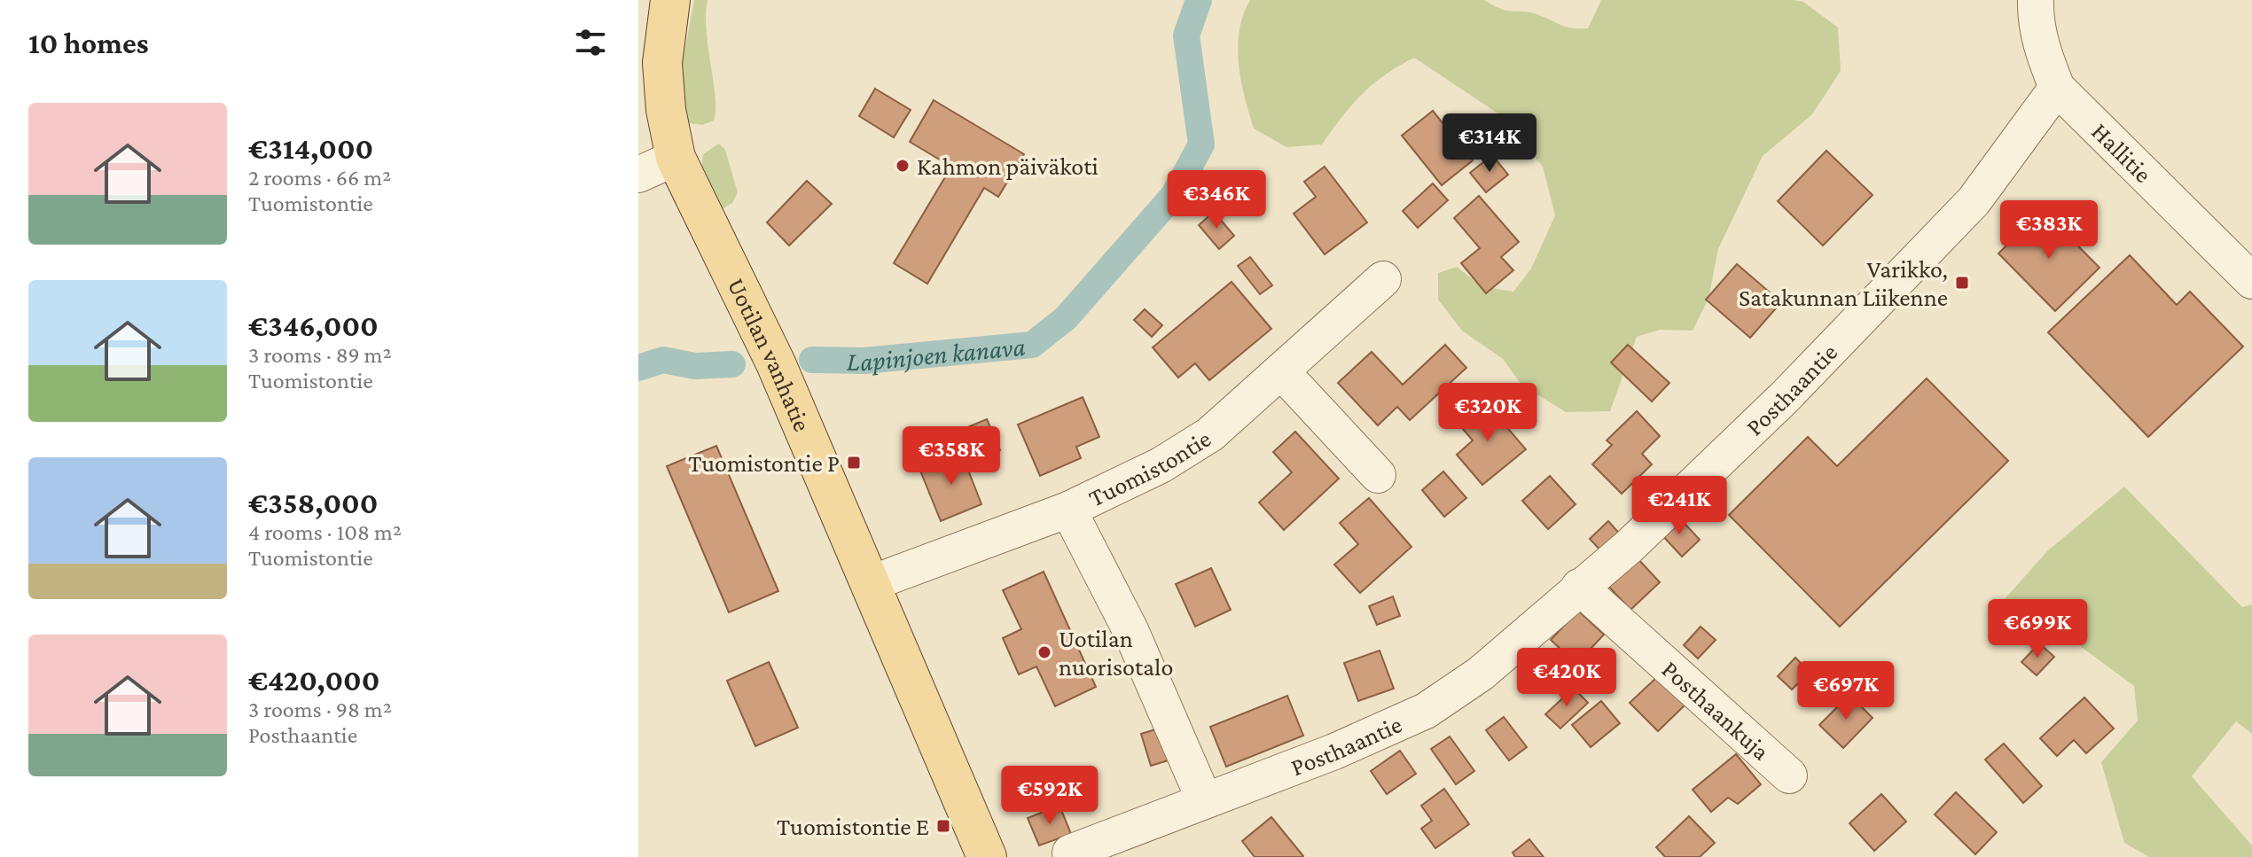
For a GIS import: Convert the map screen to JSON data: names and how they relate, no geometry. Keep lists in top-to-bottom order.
{
  "streets": {
    "main road": ["Uotilan vanhatie"],
    "street": [
      "Hallitie",
      "Posthaantie",
      "Tuomistontie",
      "Posthaankuja"
    ]
  },
  "crossings": [
    ["Hallitie", "Posthaantie"],
    ["Uotilan vanhatie", "Tuomistontie"],
    ["Posthaantie", "Posthaankuja"]
  ],
  "water": ["Lapinjoen kanava"],
  "places": {
    "other": ["Kahmon päiväkoti", "Uotilan nuorisotalo"],
    "transit": ["Varikko, Satakunnan Liikenne", "Tuomistontie P", "Tuomistontie E"]
  },
  "page": {
    "heading": "10 homes",
    "list": [
      {
        "name": "€314,000",
        "note": "2 rooms · 66 m² · Tuomistontie"
      },
      {
        "name": "€346,000",
        "note": "3 rooms · 89 m² · Tuomistontie"
      },
      {
        "name": "€358,000",
        "note": "4 rooms · 108 m² · Tuomistontie"
      },
      {
        "name": "€420,000",
        "note": "3 rooms · 98 m² · Posthaantie"
      }
    ],
    "price": [
      "€314K",
      "€346K",
      "€383K",
      "€320K",
      "€358K",
      "€241K",
      "€699K",
      "€420K",
      "€697K",
      "€592K"
    ]
  }
}
